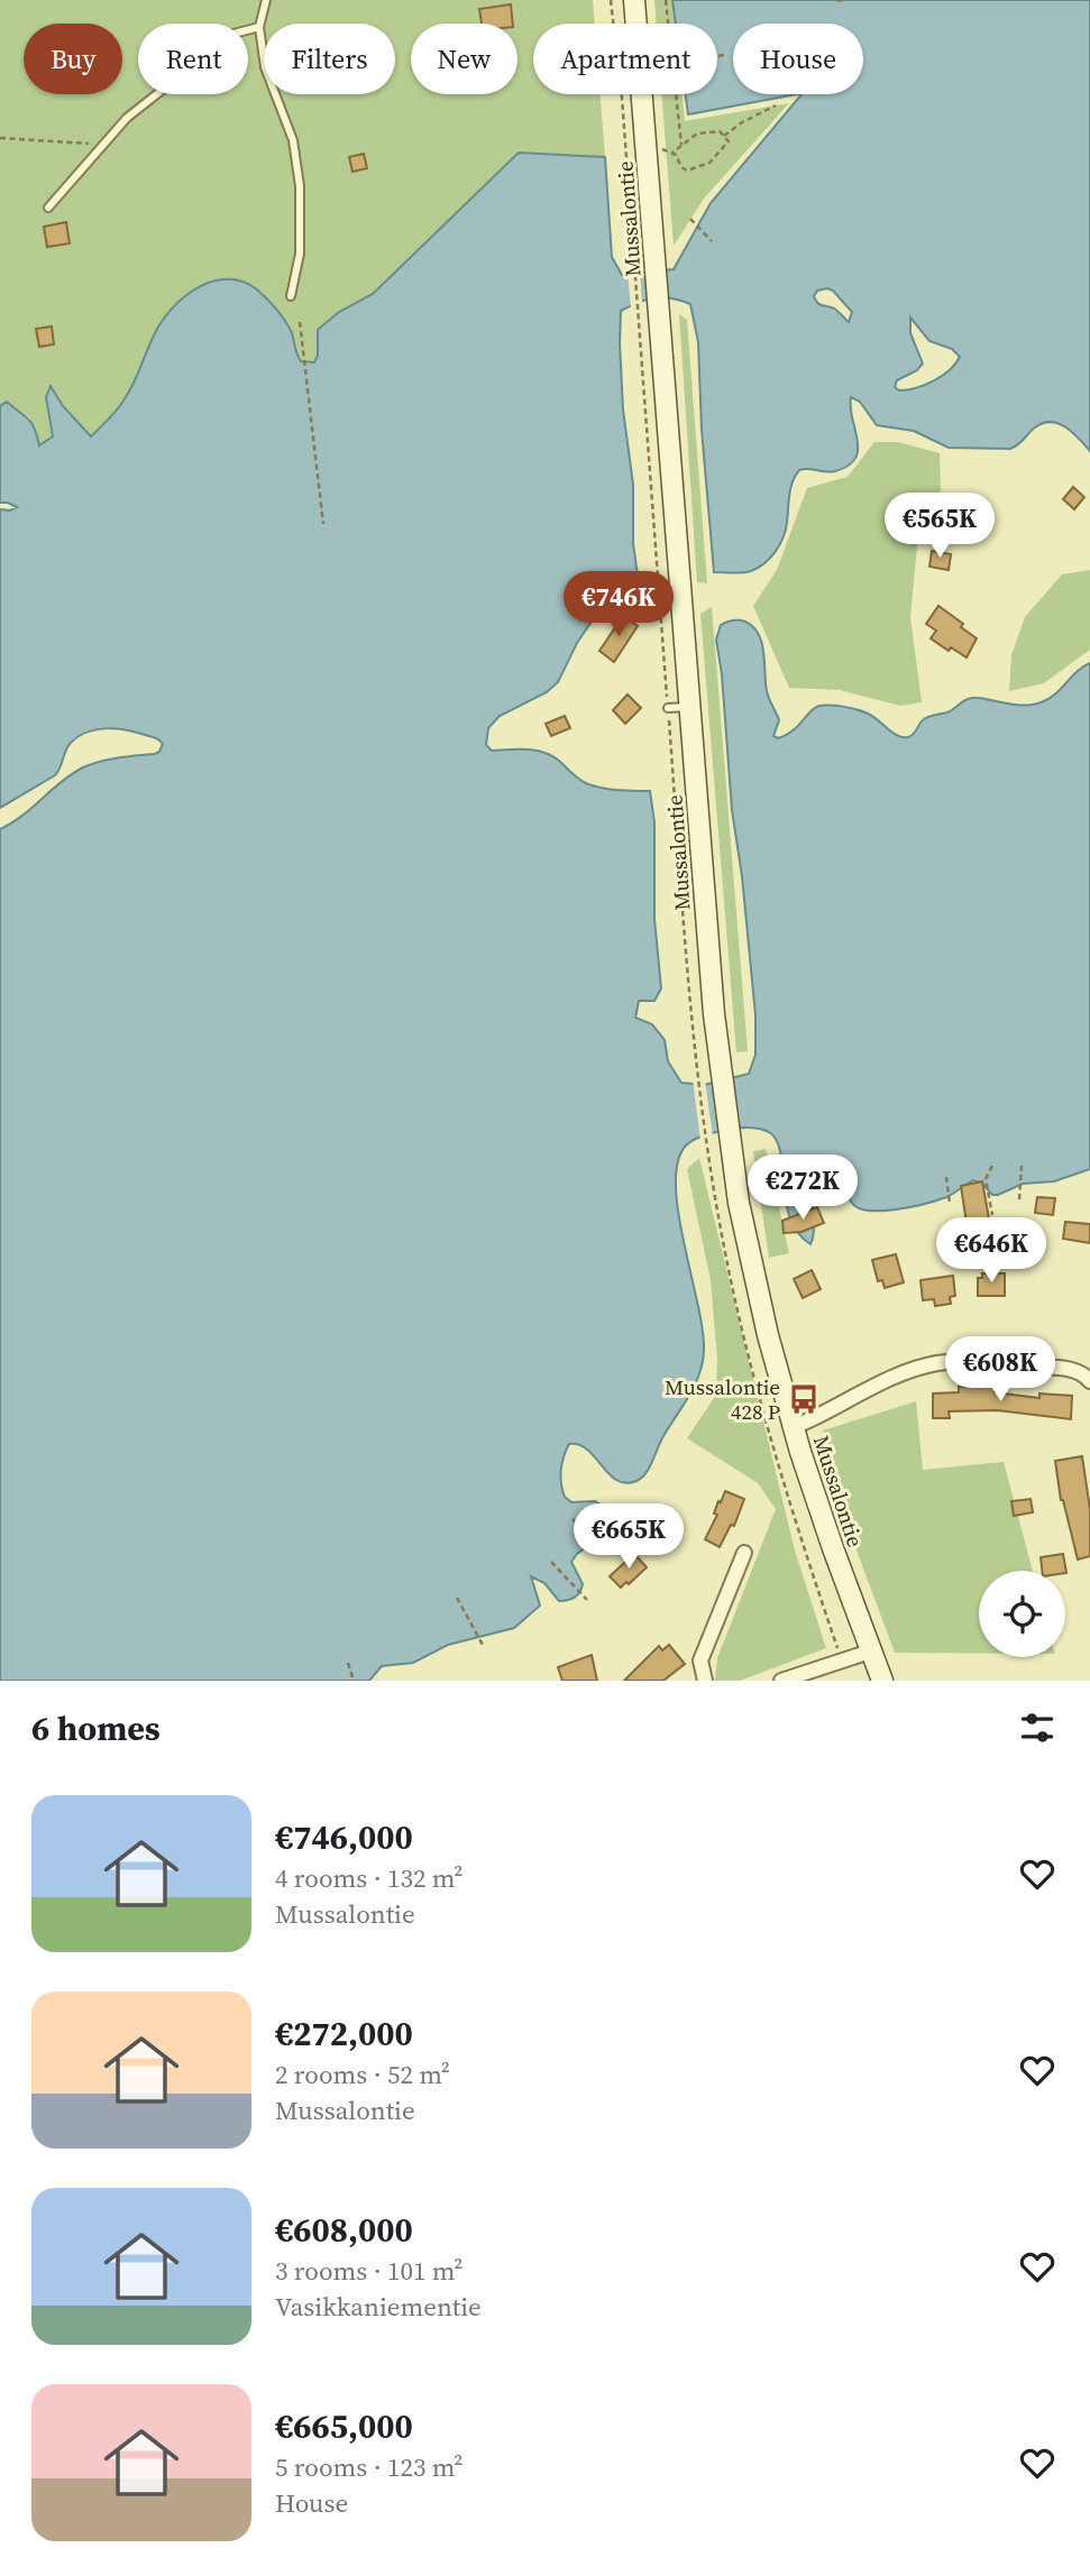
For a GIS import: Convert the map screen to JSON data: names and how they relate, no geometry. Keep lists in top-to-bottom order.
{
  "streets": {
    "main road": ["Mussalontie"]
  },
  "places": {
    "bus stop": ["Mussalontie 428 P"]
  },
  "page": {
    "chip": [
      "Buy",
      "Rent",
      "Filters",
      "New",
      "Apartment",
      "House"
    ],
    "price": [
      "€565K",
      "€746K",
      "€272K",
      "€646K",
      "€608K",
      "€665K"
    ],
    "heading": "6 homes",
    "list": [
      {
        "name": "€746,000",
        "note": "4 rooms · 132 m² · Mussalontie"
      },
      {
        "name": "€272,000",
        "note": "2 rooms · 52 m² · Mussalontie"
      },
      {
        "name": "€608,000",
        "note": "3 rooms · 101 m² · Vasikkaniementie"
      },
      {
        "name": "€665,000",
        "note": "5 rooms · 123 m² · House"
      }
    ]
  }
}
